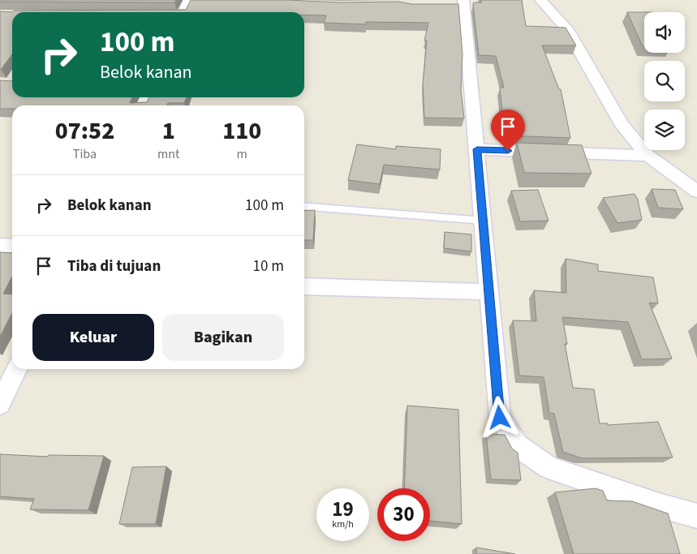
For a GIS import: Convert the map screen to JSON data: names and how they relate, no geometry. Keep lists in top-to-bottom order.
{
  "page": {
    "turn": ["100 m", "Belok kanan"],
    "eta": [
      "07:52",
      "Tiba",
      "1",
      "mnt",
      "110",
      "m"
    ],
    "list": [
      {
        "name": "Belok kanan",
        "value": "100 m"
      },
      {
        "name": "Tiba di tujuan",
        "value": "10 m"
      }
    ],
    "buttons": ["Keluar", "Bagikan"],
    "speed": "19 km/h",
    "limit": "30"
  }
}
